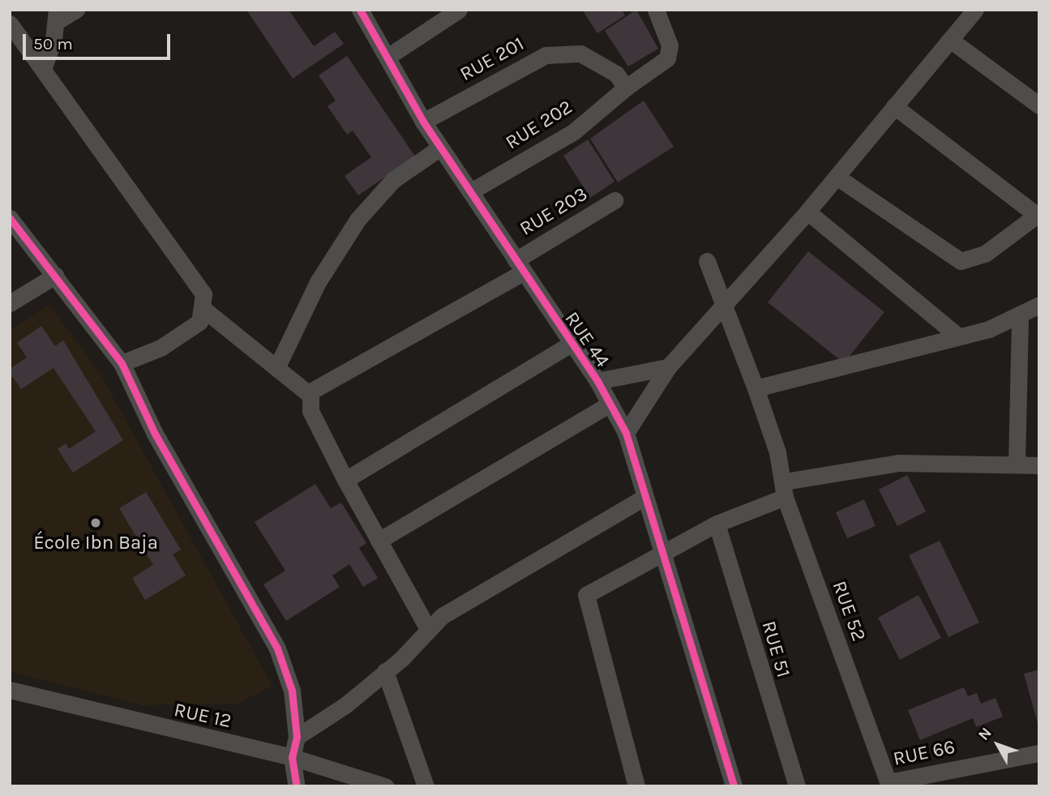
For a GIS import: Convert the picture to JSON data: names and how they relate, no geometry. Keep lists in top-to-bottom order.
{
  "streets": {
    "street": [
      "RUE 201",
      "RUE 202",
      "RUE 203",
      "RUE 44",
      "RUE 52",
      "RUE 51",
      "RUE 12",
      "RUE 66"
    ]
  },
  "crossings": [
    ["RUE 201", "RUE 202"],
    ["RUE 201", "RUE 44"],
    ["RUE 202", "RUE 44"],
    ["RUE 203", "RUE 44"],
    ["RUE 52", "RUE 66"]
  ],
  "places": ["École Ibn Baja"],
  "scale_bar": "50 m",
  "north": "top left"
}
